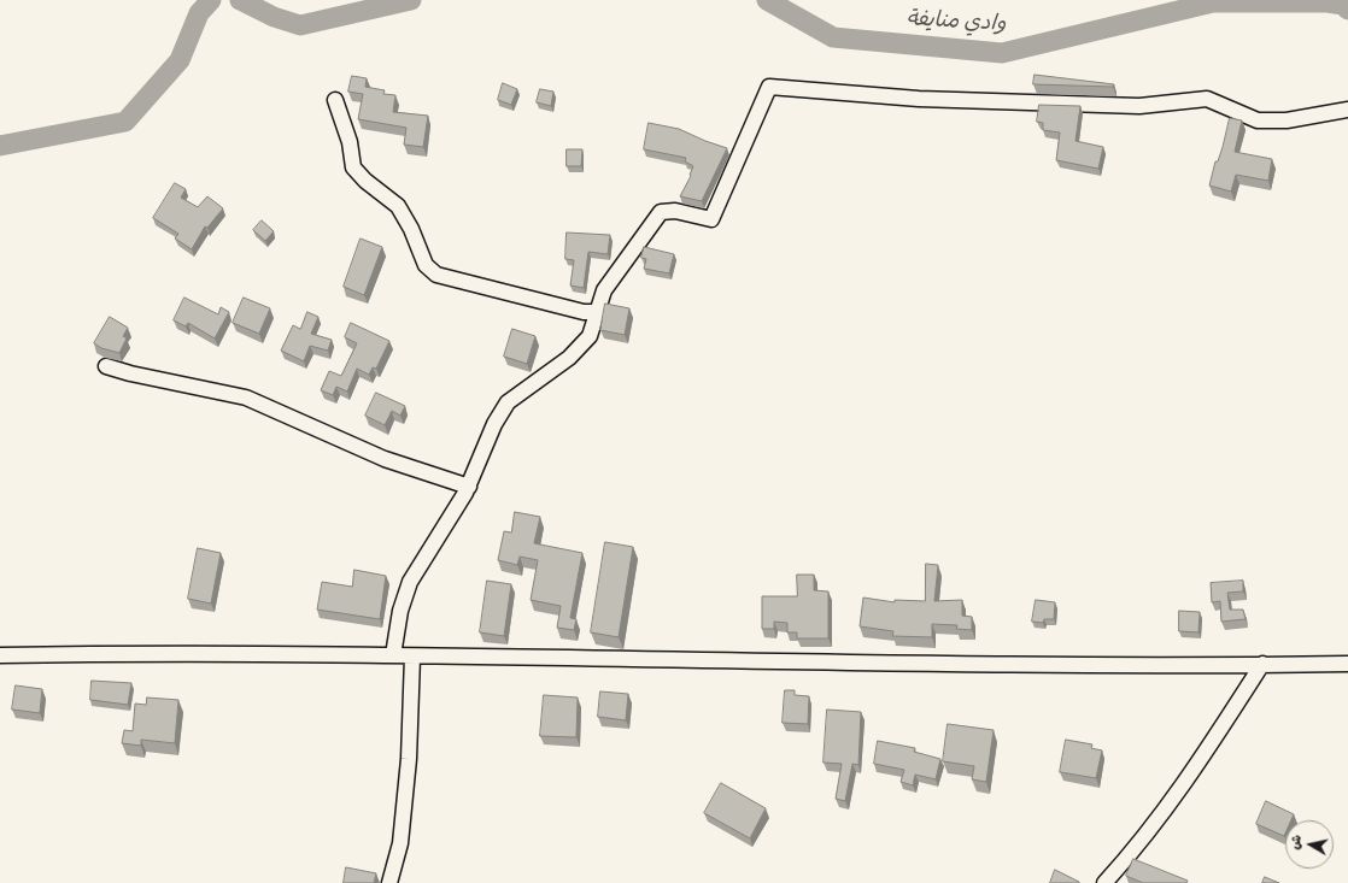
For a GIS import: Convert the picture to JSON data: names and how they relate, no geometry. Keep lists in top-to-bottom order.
{
  "water": ["وادي منايفة"],
  "north": "left"
}
